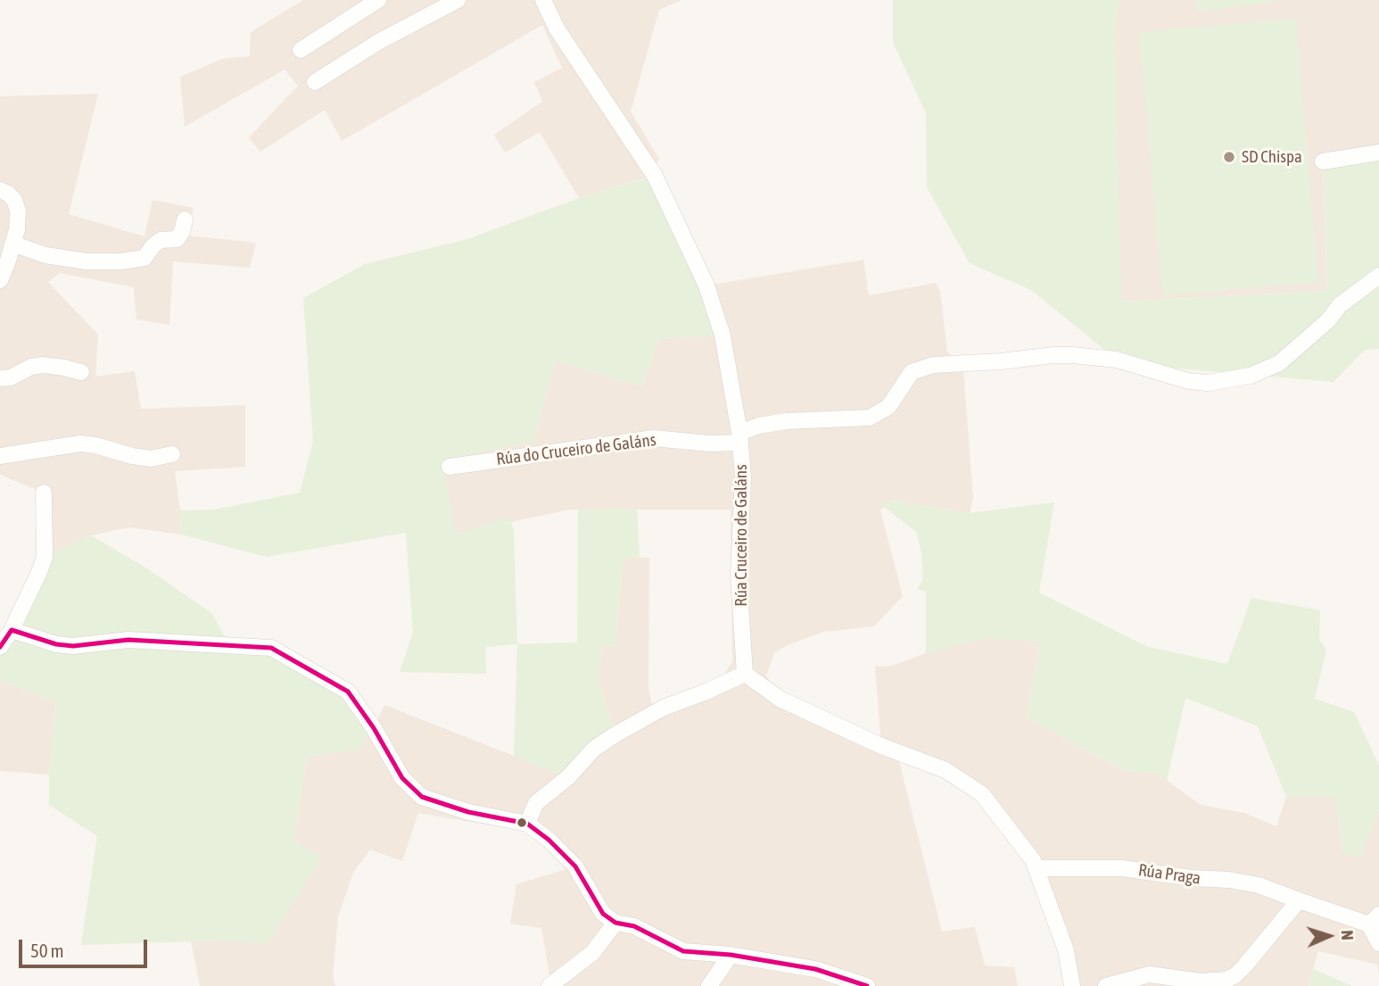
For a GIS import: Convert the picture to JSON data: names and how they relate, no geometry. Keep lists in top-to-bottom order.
{
  "streets": {
    "street": ["Rúa do Cruceiro de Galáns", "Rúa Cruceiro de Galáns", "Rúa Praga"]
  },
  "crossings": [
    ["Rúa do Cruceiro de Galáns", "Rúa Cruceiro de Galáns"]
  ],
  "places": ["SD Chispa"],
  "scale_bar": "50 m",
  "north": "right"
}
